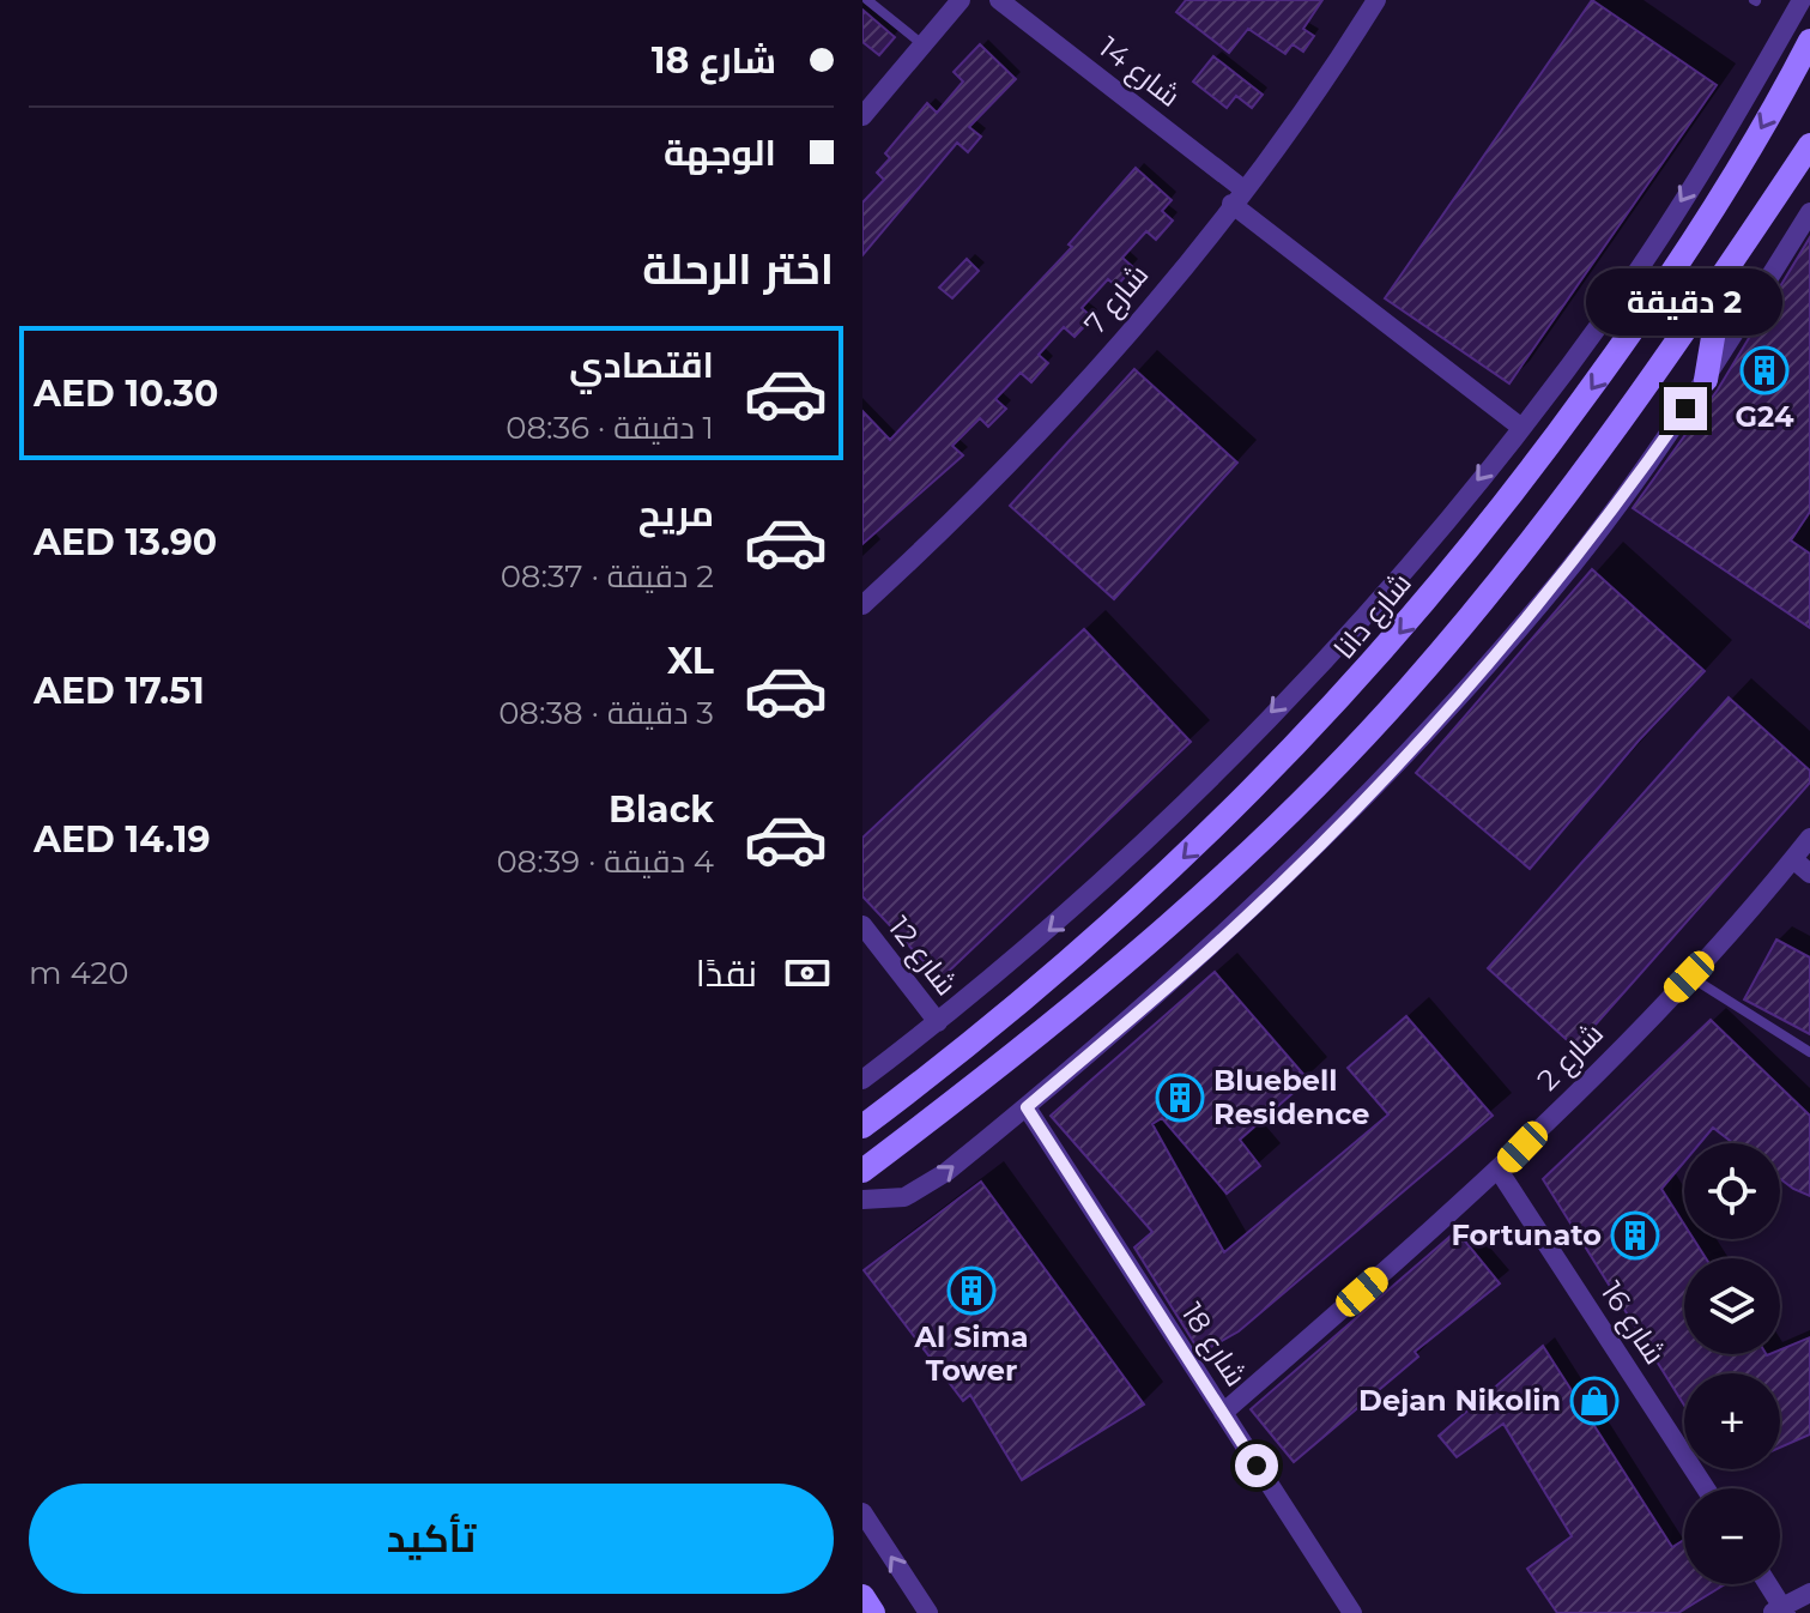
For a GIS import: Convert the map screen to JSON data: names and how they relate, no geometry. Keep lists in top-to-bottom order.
{
  "streets": {
    "street": [
      "شارع 14",
      "شارع 7",
      "شارع دانا",
      "شارع 12",
      "شارع 2",
      "شارع 16",
      "شارع 18"
    ]
  },
  "crossings": [
    ["شارع 14", "شارع 7"],
    ["شارع 2", "شارع 16"],
    ["شارع 2", "شارع 18"]
  ],
  "places": {
    "building": [
      "G24",
      "Bluebell Residence",
      "Fortunato",
      "Al Sima Tower"
    ],
    "shop": ["Dejan Nikolin"]
  },
  "page": {
    "banner": ["شارع 18", "الوجهة"],
    "heading": "اختر الرحلة",
    "bubble": "2 دقيقة",
    "list": [
      {
        "name": "اقتصادي",
        "note": "1 دقيقة · 08:36",
        "value": "AED 10.30"
      },
      {
        "name": "مريح",
        "note": "2 دقيقة · 08:37",
        "value": "AED 13.90"
      },
      {
        "name": "XL",
        "note": "3 دقيقة · 08:38",
        "value": "AED 17.51"
      },
      {
        "name": "Black",
        "note": "4 دقيقة · 08:39",
        "value": "AED 14.19"
      }
    ],
    "pay": ["نقدًا", "420 m"],
    "map_buttons": ["+", "−"],
    "buttons": "تأكيد"
  }
}
